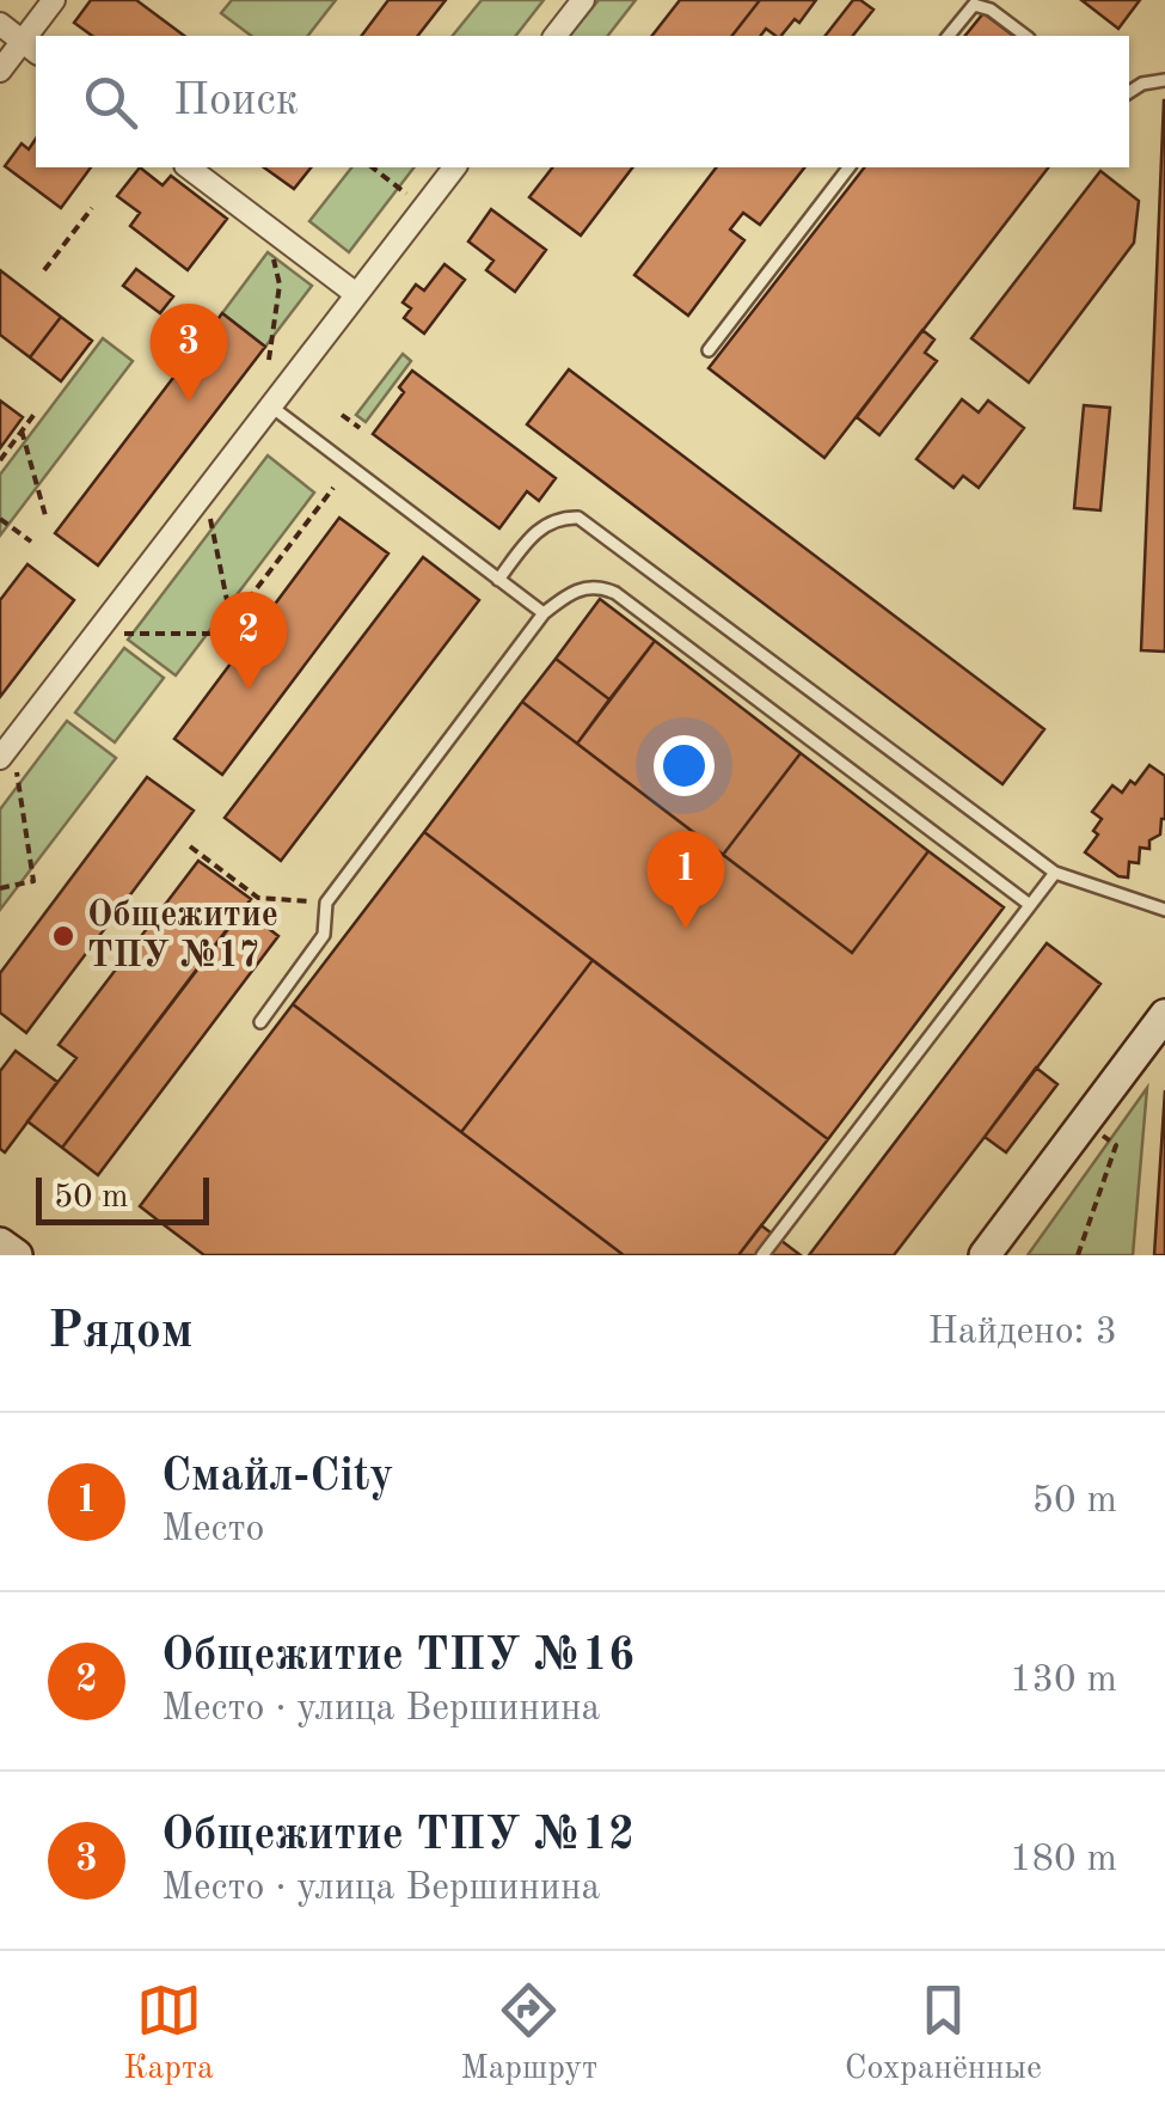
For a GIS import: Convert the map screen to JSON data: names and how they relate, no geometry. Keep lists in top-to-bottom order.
{
  "places": ["Общежитие ТПУ №17"],
  "scale_bar": "50 m",
  "page": {
    "search": "Поиск",
    "pins": ["3", "2", "1"],
    "scale": "50 m",
    "heading": ["Рядом", "Найдено: 3"],
    "list": [
      {
        "mark": "1",
        "name": "Смайл-City",
        "note": "Место",
        "value": "50 m"
      },
      {
        "mark": "2",
        "name": "Общежитие ТПУ №16",
        "note": "Место · улица Вершинина",
        "value": "130 m"
      },
      {
        "mark": "3",
        "name": "Общежитие ТПУ №12",
        "note": "Место · улица Вершинина",
        "value": "180 m"
      }
    ],
    "nav": ["Карта", "Маршрут", "Сохранённые"]
  }
}
